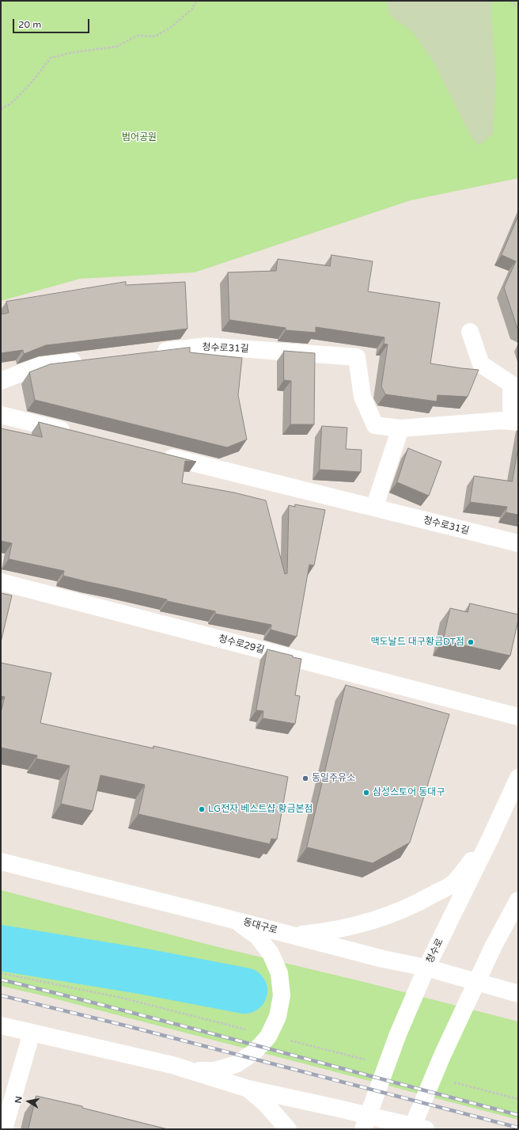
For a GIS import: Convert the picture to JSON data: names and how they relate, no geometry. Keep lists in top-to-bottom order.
{
  "streets": {
    "main road": [
      "청수로31길",
      "청수로29길",
      "동대구로",
      "청수로"
    ]
  },
  "crossings": [
    ["동대구로", "청수로"]
  ],
  "parks": ["범어공원"],
  "places": [
    "맥도날드 대구황금DT점",
    "동일주유소",
    "삼성스토어 동대구",
    "LG전자 베스트샵 황금본점"
  ],
  "scale_bar": "20 m",
  "north": "left"
}
